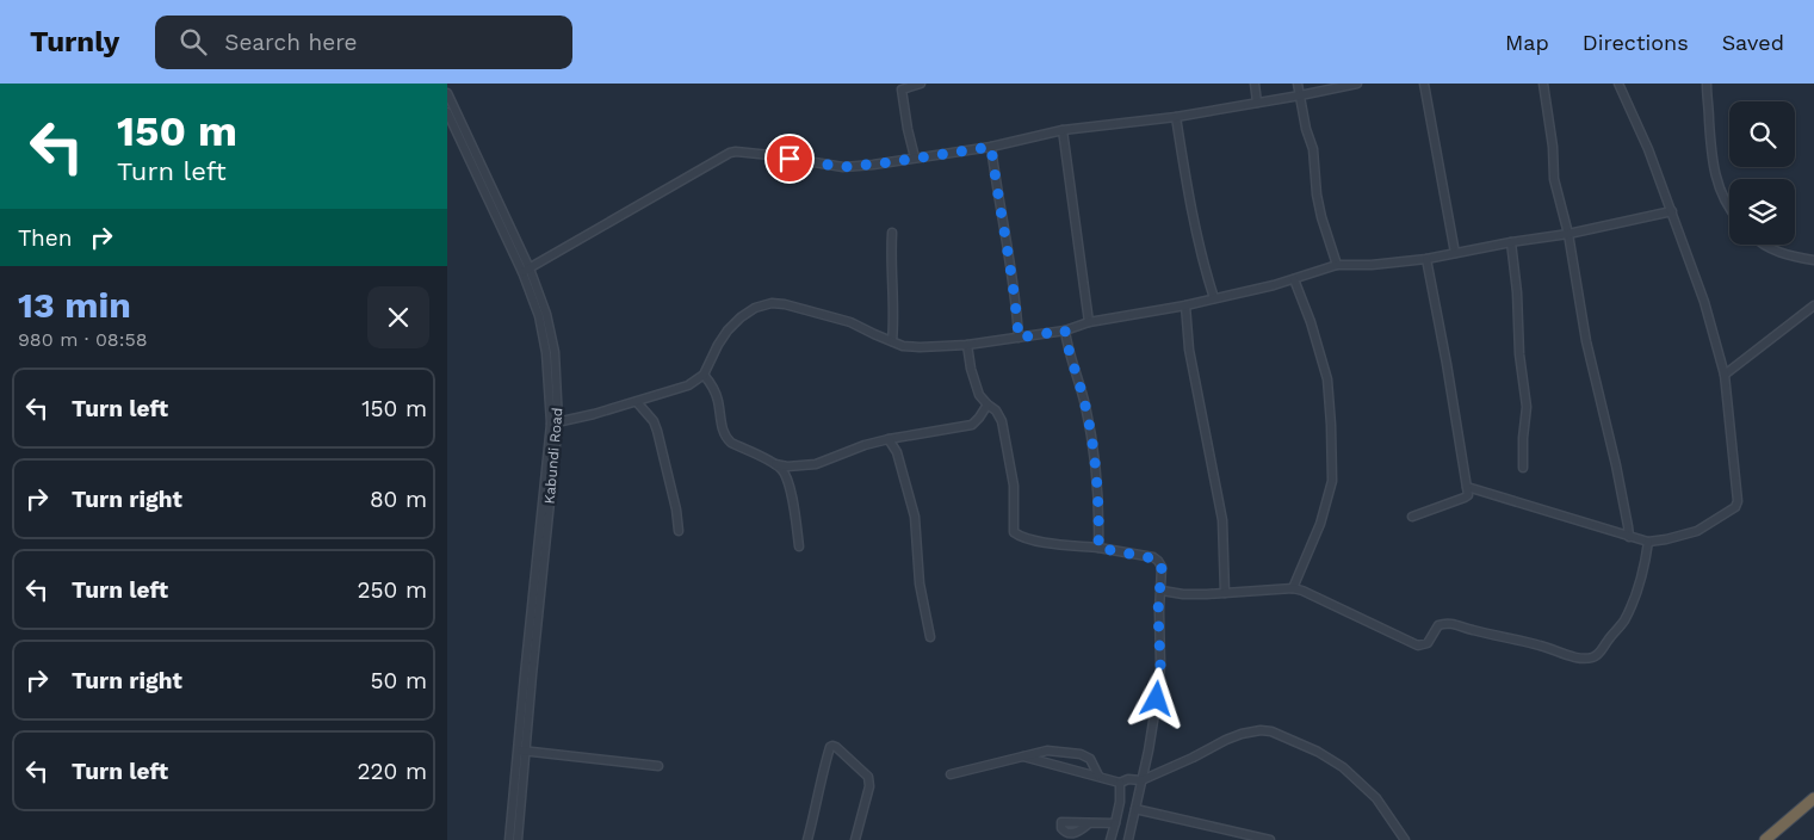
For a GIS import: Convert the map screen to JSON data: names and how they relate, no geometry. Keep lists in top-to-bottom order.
{
  "streets": {
    "street": ["Kabundi Road"]
  },
  "page": {
    "header": "Turnly",
    "search": "Search here",
    "nav": ["Map", "Directions", "Saved"],
    "turn": ["150 m", "Turn left"],
    "then": "Then",
    "heading": ["13 min", "980 m · 08:58"],
    "list": [
      {
        "name": "Turn left",
        "value": "150 m"
      },
      {
        "name": "Turn right",
        "value": "80 m"
      },
      {
        "name": "Turn left",
        "value": "250 m"
      },
      {
        "name": "Turn right",
        "value": "50 m"
      },
      {
        "name": "Turn left",
        "value": "220 m"
      }
    ]
  }
}
